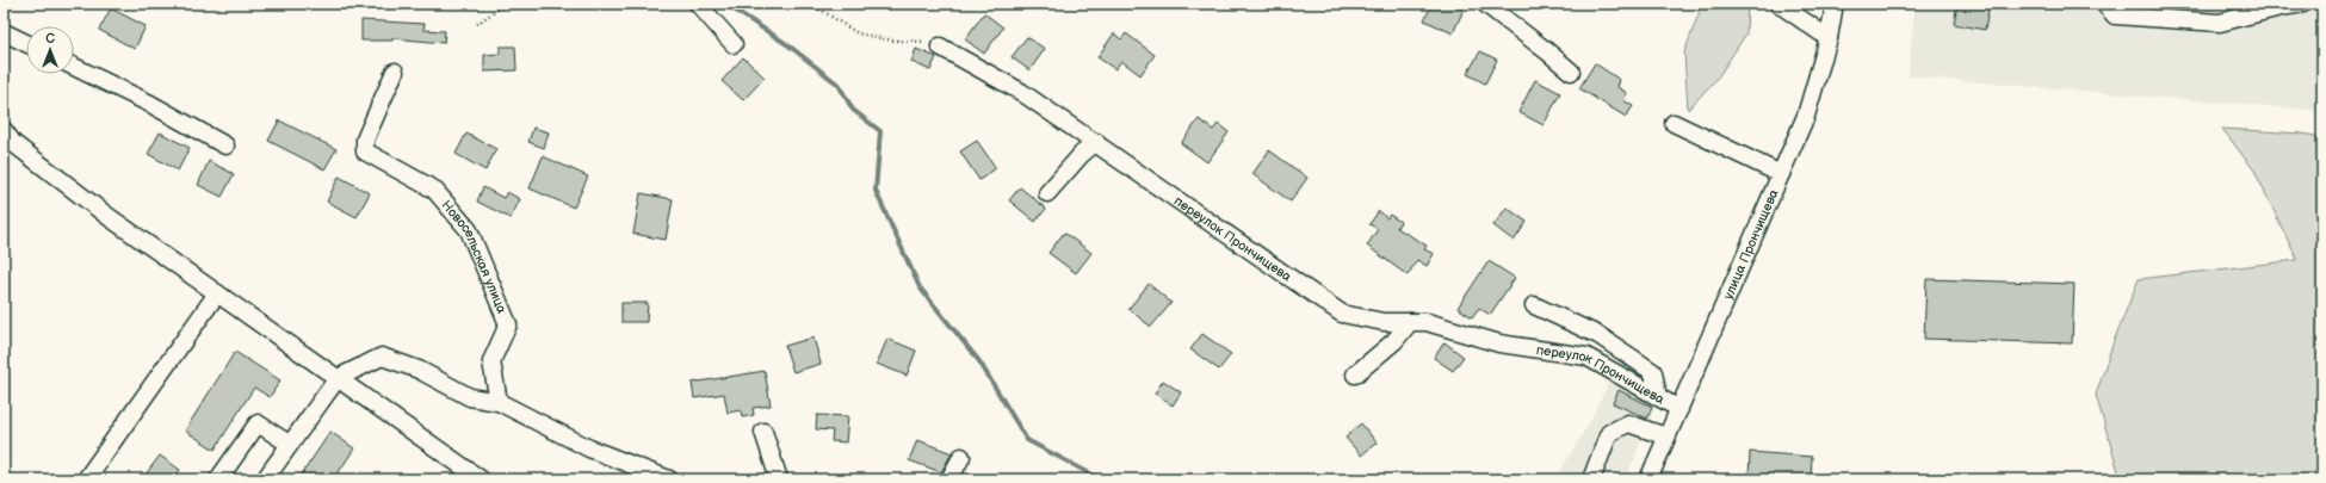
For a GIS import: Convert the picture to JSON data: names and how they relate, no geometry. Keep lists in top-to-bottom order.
{
  "streets": {
    "street": ["переулок Прончищева", "улица Прончищева", "Новосельская улица"]
  },
  "crossings": [
    ["переулок Прончищева", "улица Прончищева"]
  ],
  "north": "top"
}
